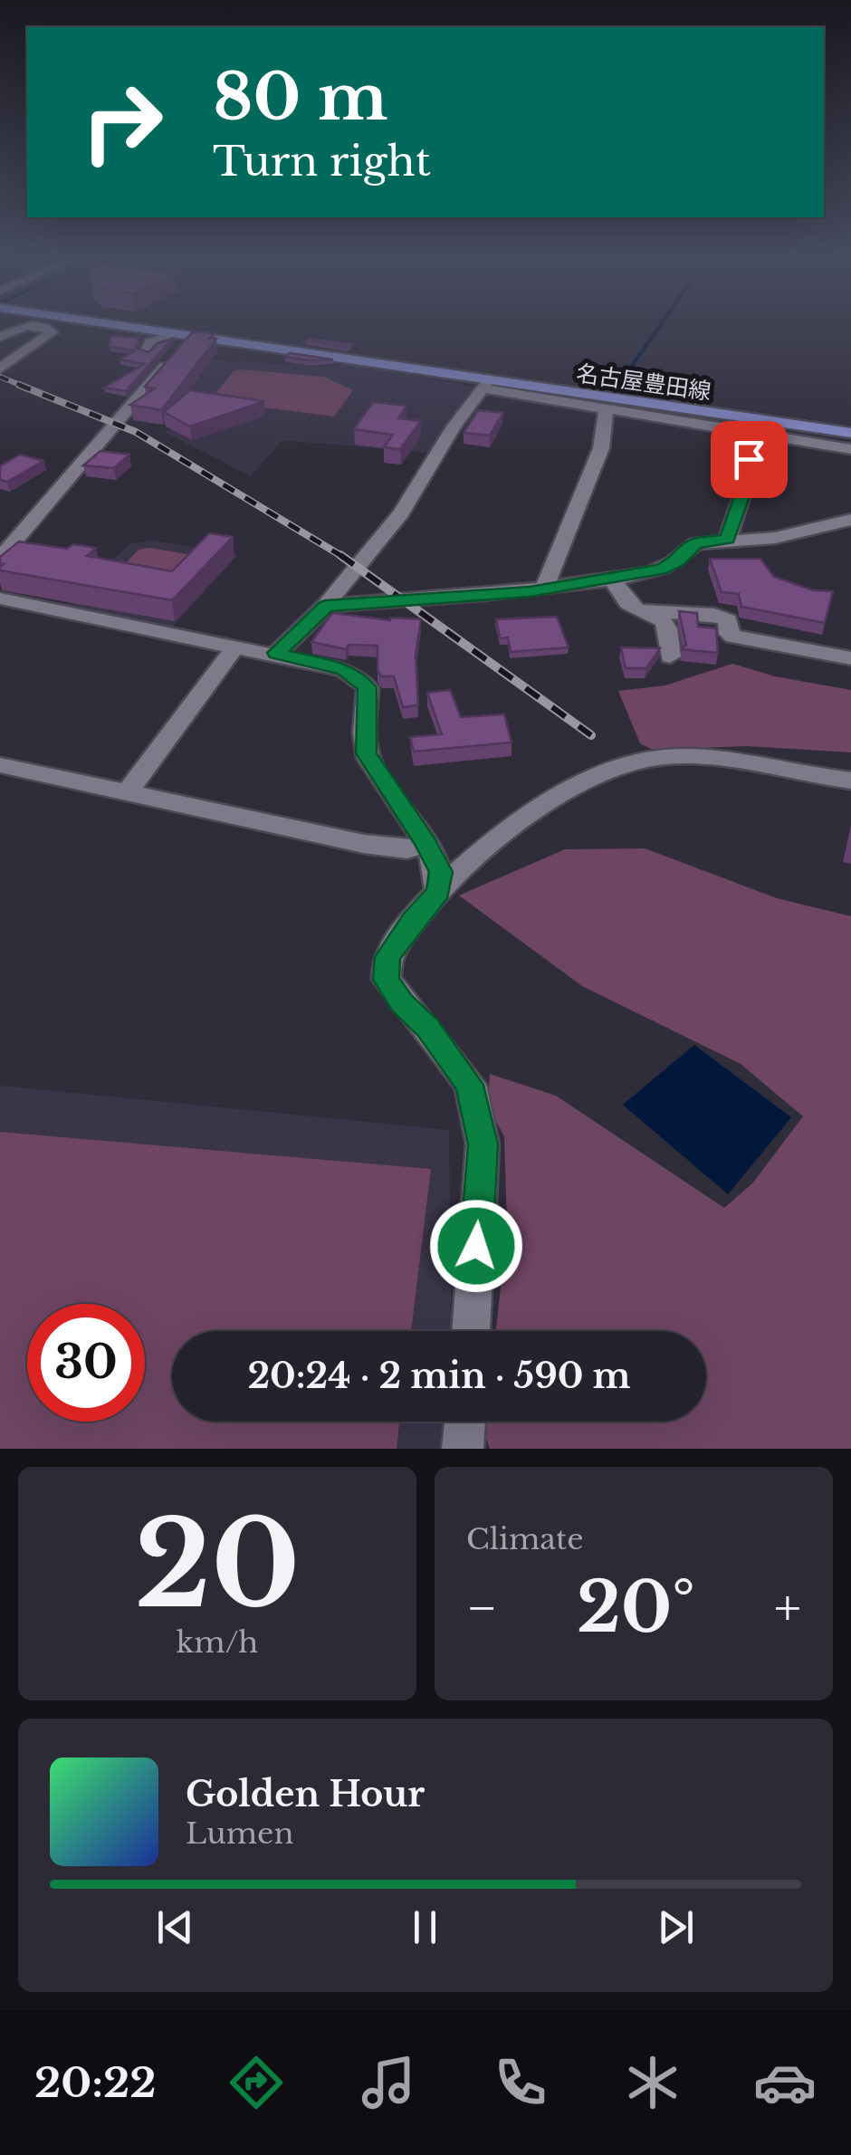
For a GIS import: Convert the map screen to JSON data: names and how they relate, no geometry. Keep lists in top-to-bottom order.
{
  "streets": {
    "main road": ["名古屋豊田線"]
  },
  "page": {
    "turn": ["80 m", "Turn right"],
    "limit": "30",
    "trip": "20:24 · 2 min · 590 m",
    "tile": [
      ["20", "km/h"],
      "Climate"
    ],
    "heat": ["−", "20°", "+"],
    "song": ["Golden Hour", "Lumen"],
    "tabs": "20:22"
  }
}
